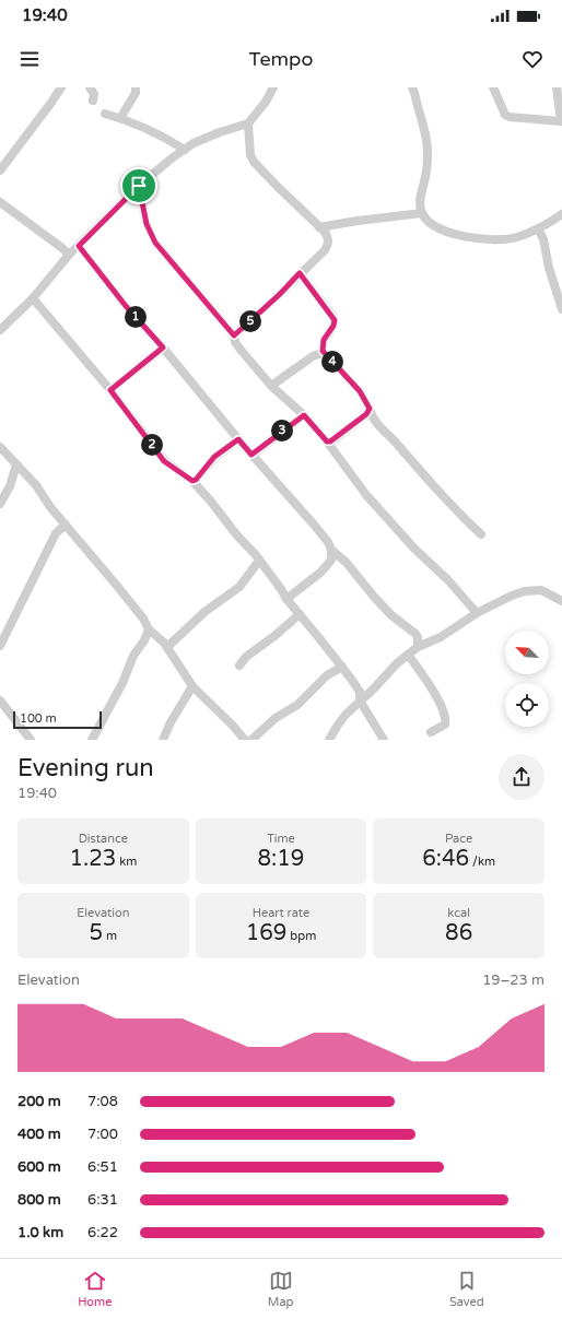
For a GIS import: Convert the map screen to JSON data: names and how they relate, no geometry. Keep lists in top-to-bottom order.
{
  "scale_bar": "100 m",
  "north": "top left",
  "page": {
    "status": "19:40",
    "header": "Tempo",
    "pins": [
      "1",
      "5",
      "4",
      "3",
      "2"
    ],
    "scale": "100 m",
    "heading": ["Evening run", "19:40"],
    "stats": [
      ["Distance", "1.23 km"],
      ["Time", "8:19"],
      ["Pace", "6:46 /km"],
      ["Elevation", "5 m"],
      ["Heart rate", "169 bpm"],
      ["kcal", "86"]
    ],
    "chart": ["Elevation", "19–23 m"],
    "list": [
      {
        "name": "200 m",
        "note": "7:08"
      },
      {
        "name": "400 m",
        "note": "7:00"
      },
      {
        "name": "600 m",
        "note": "6:51"
      },
      {
        "name": "800 m",
        "note": "6:31"
      },
      {
        "name": "1.0 km",
        "note": "6:22"
      }
    ],
    "tabs": ["Home", "Map", "Saved"]
  }
}
